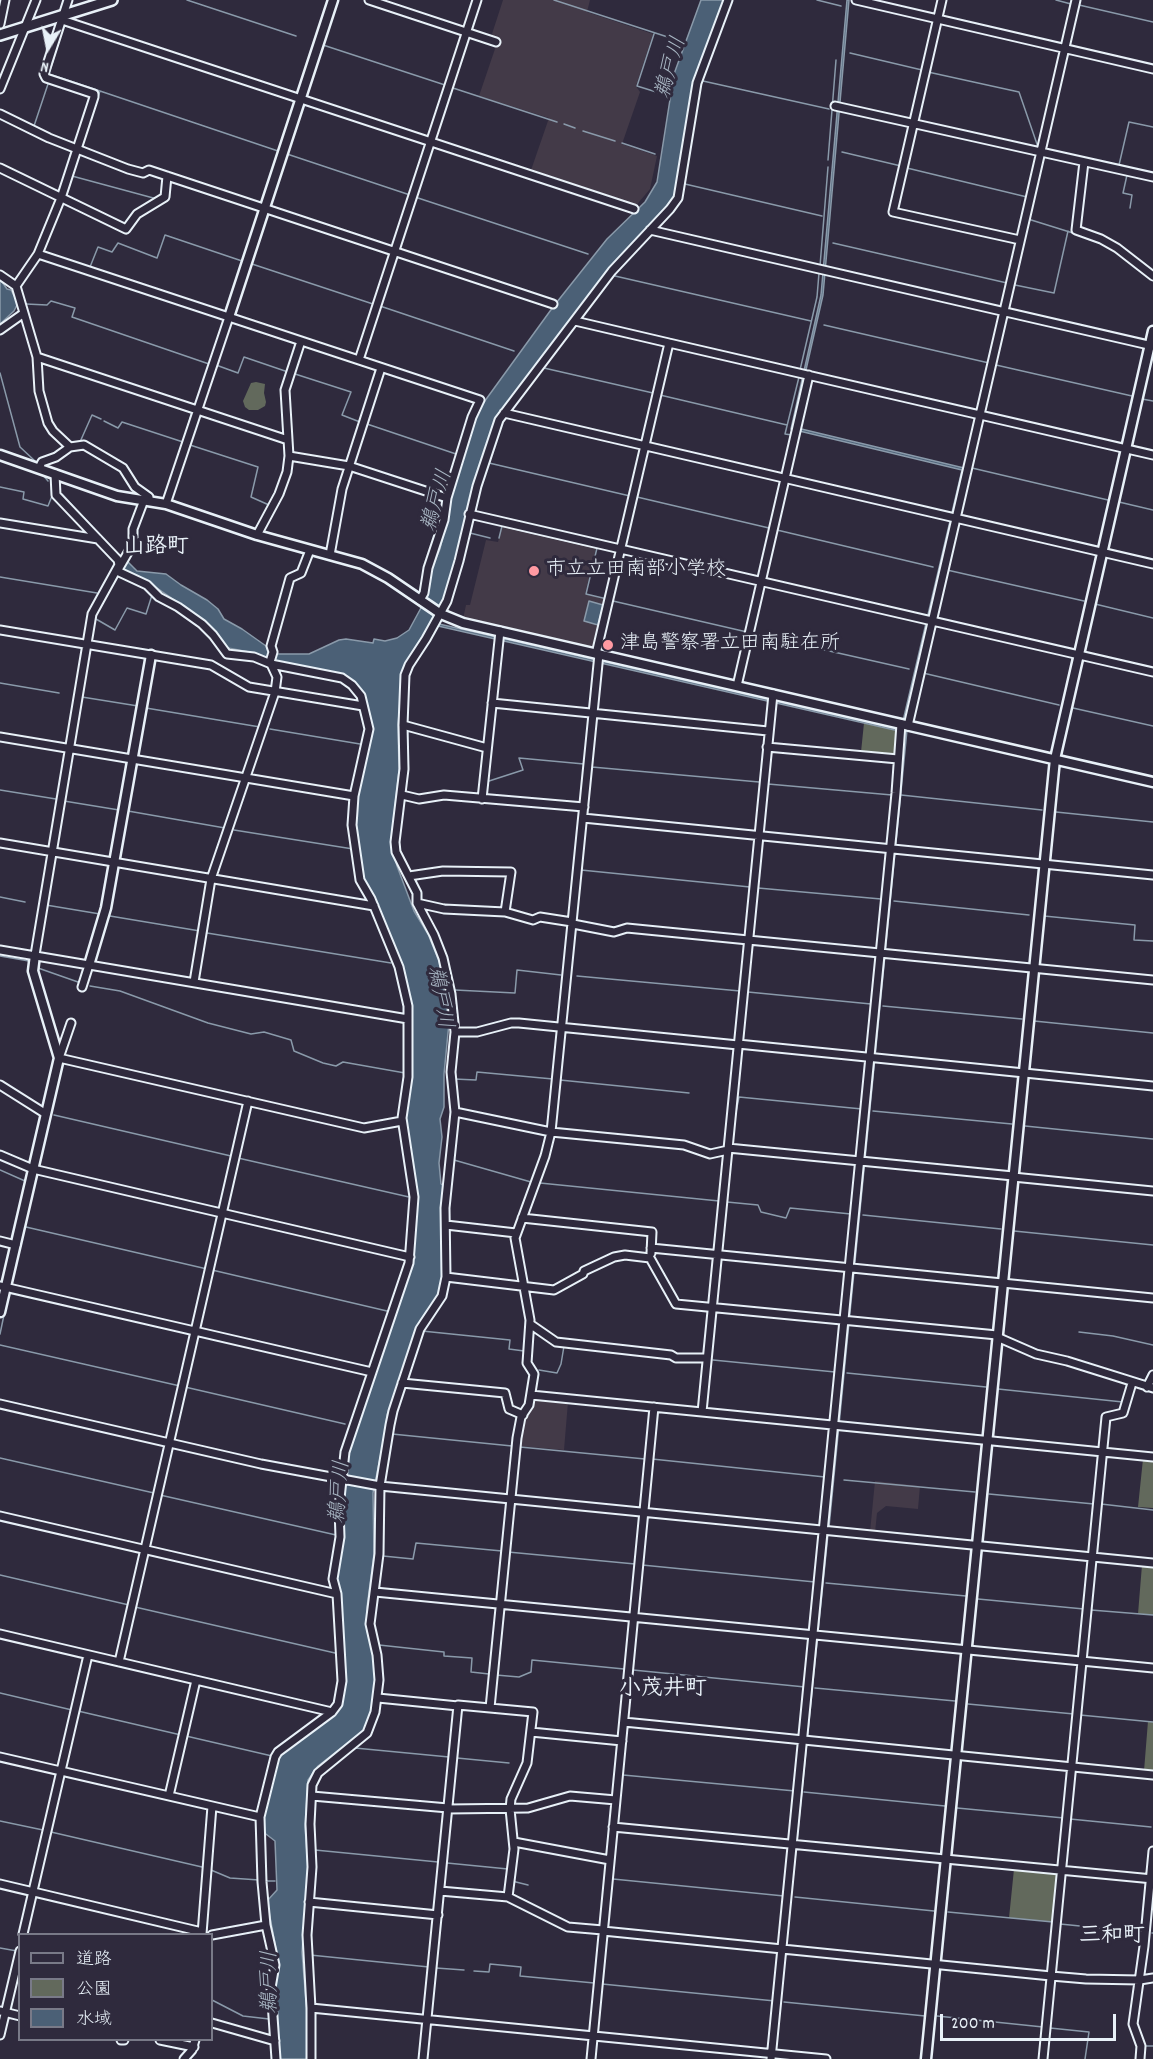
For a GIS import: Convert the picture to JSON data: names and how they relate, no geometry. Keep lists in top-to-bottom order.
{
  "districts": ["山路町", "小茂井町", "三和町"],
  "water": ["鵜戸川"],
  "places": ["市立立田南部小学校", "津島警察署立田南駐在所"],
  "legend": ["道路", "公園", "水域"],
  "scale_bar": "200 m",
  "north": "bottom"
}
